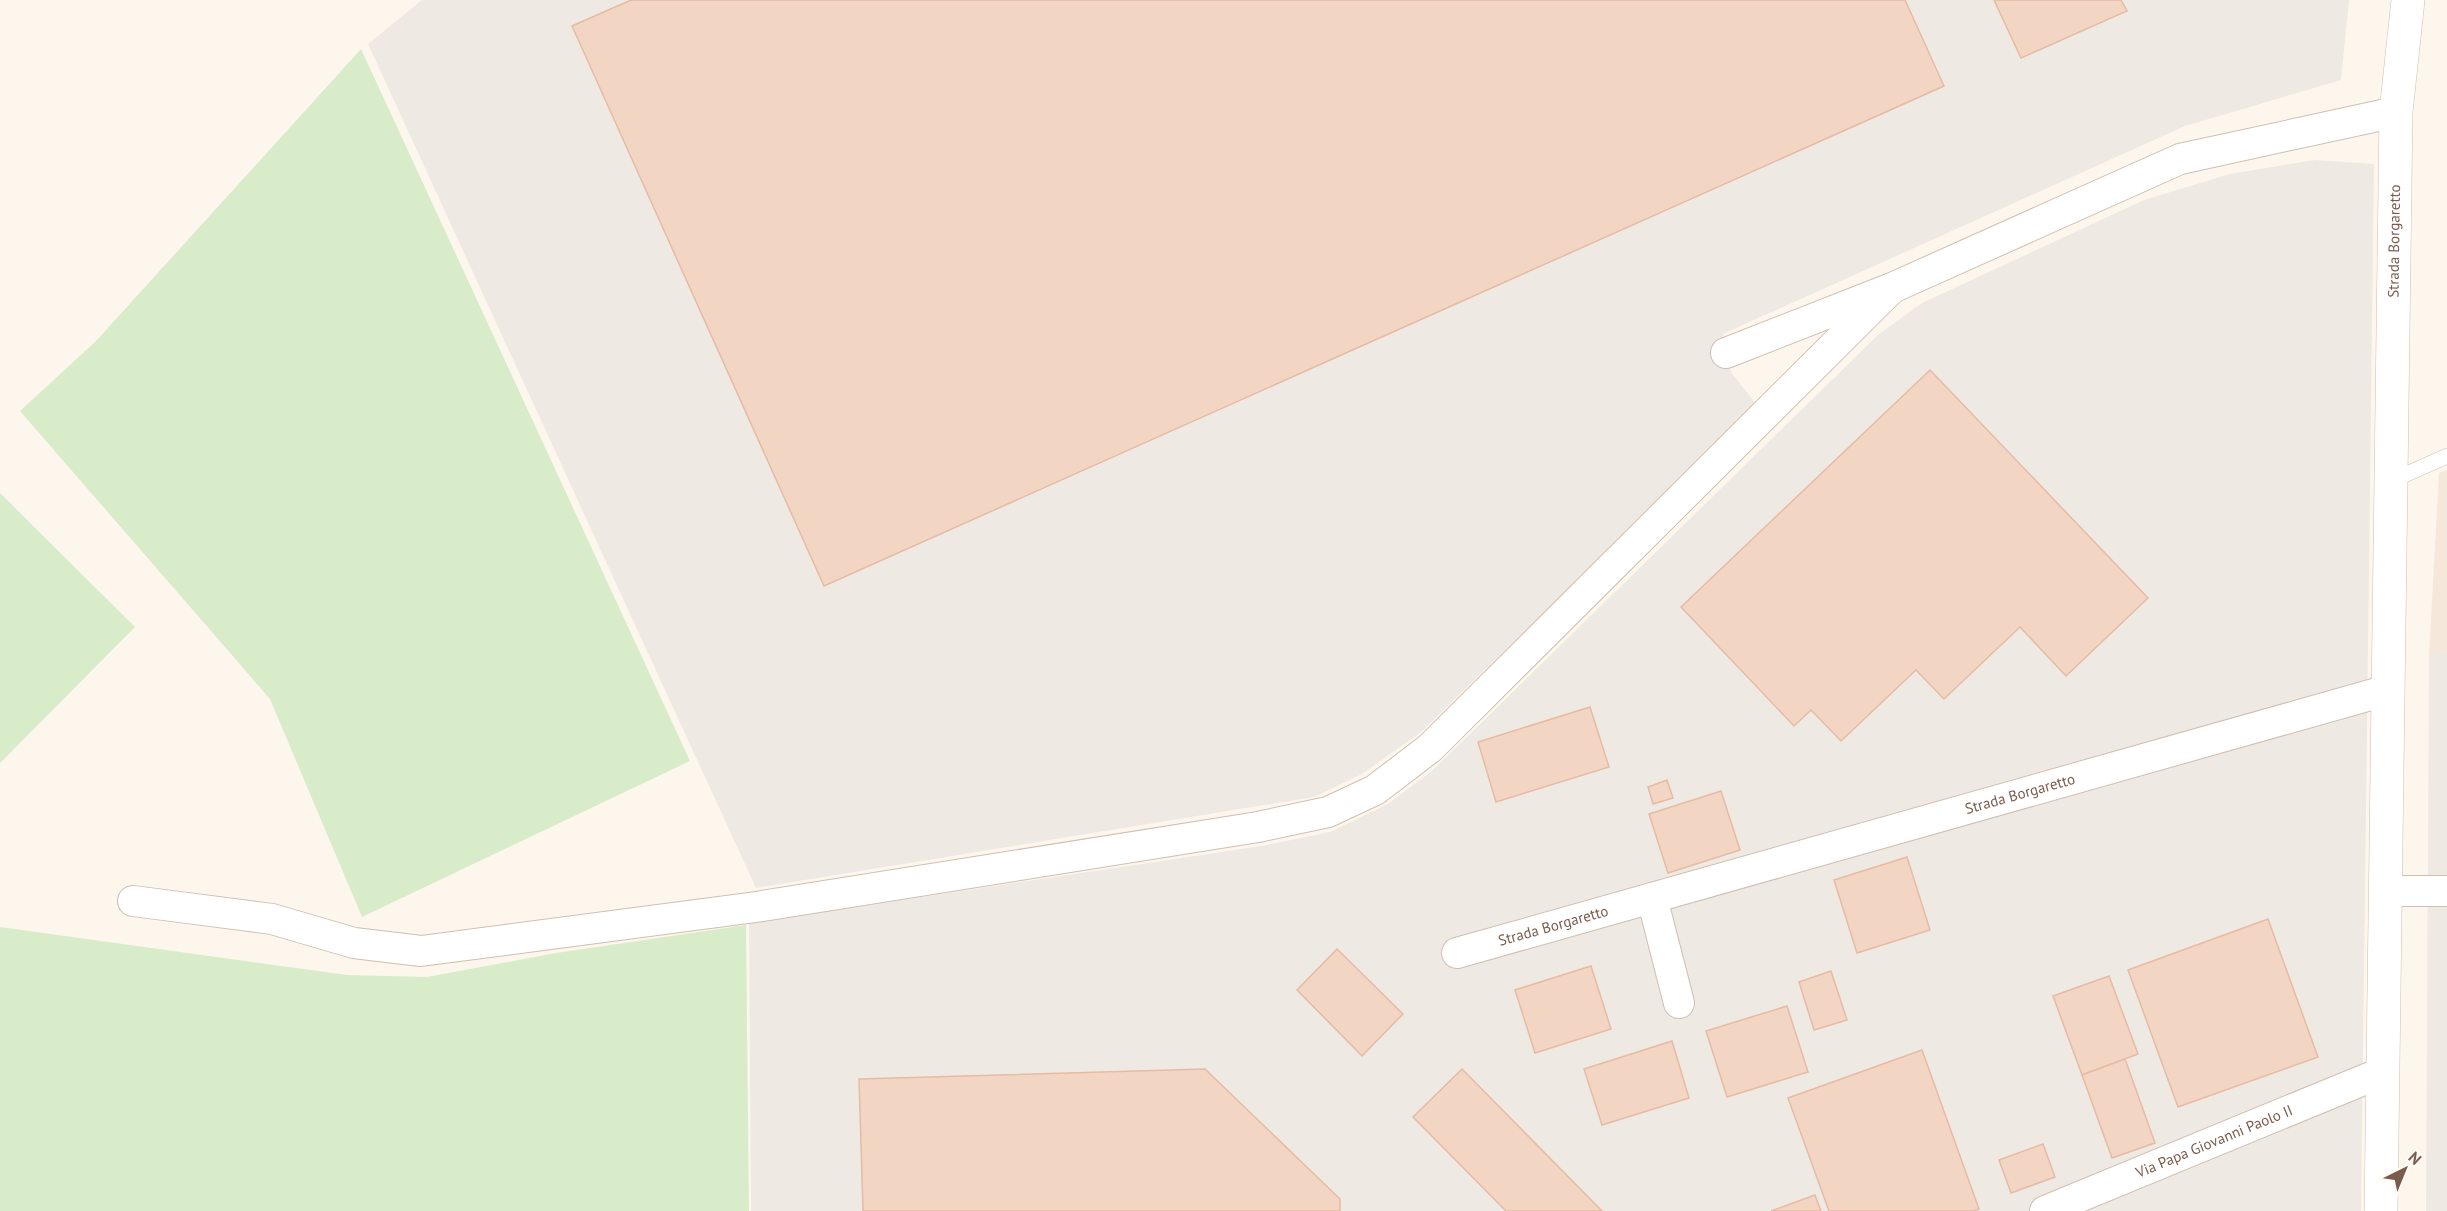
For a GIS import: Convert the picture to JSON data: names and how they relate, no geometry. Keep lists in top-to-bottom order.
{
  "streets": {
    "street": ["Strada Borgaretto", "Via Papa Giovanni Paolo II"]
  },
  "crossings": [
    ["Strada Borgaretto", "Via Papa Giovanni Paolo II"]
  ],
  "north": "top right"
}
